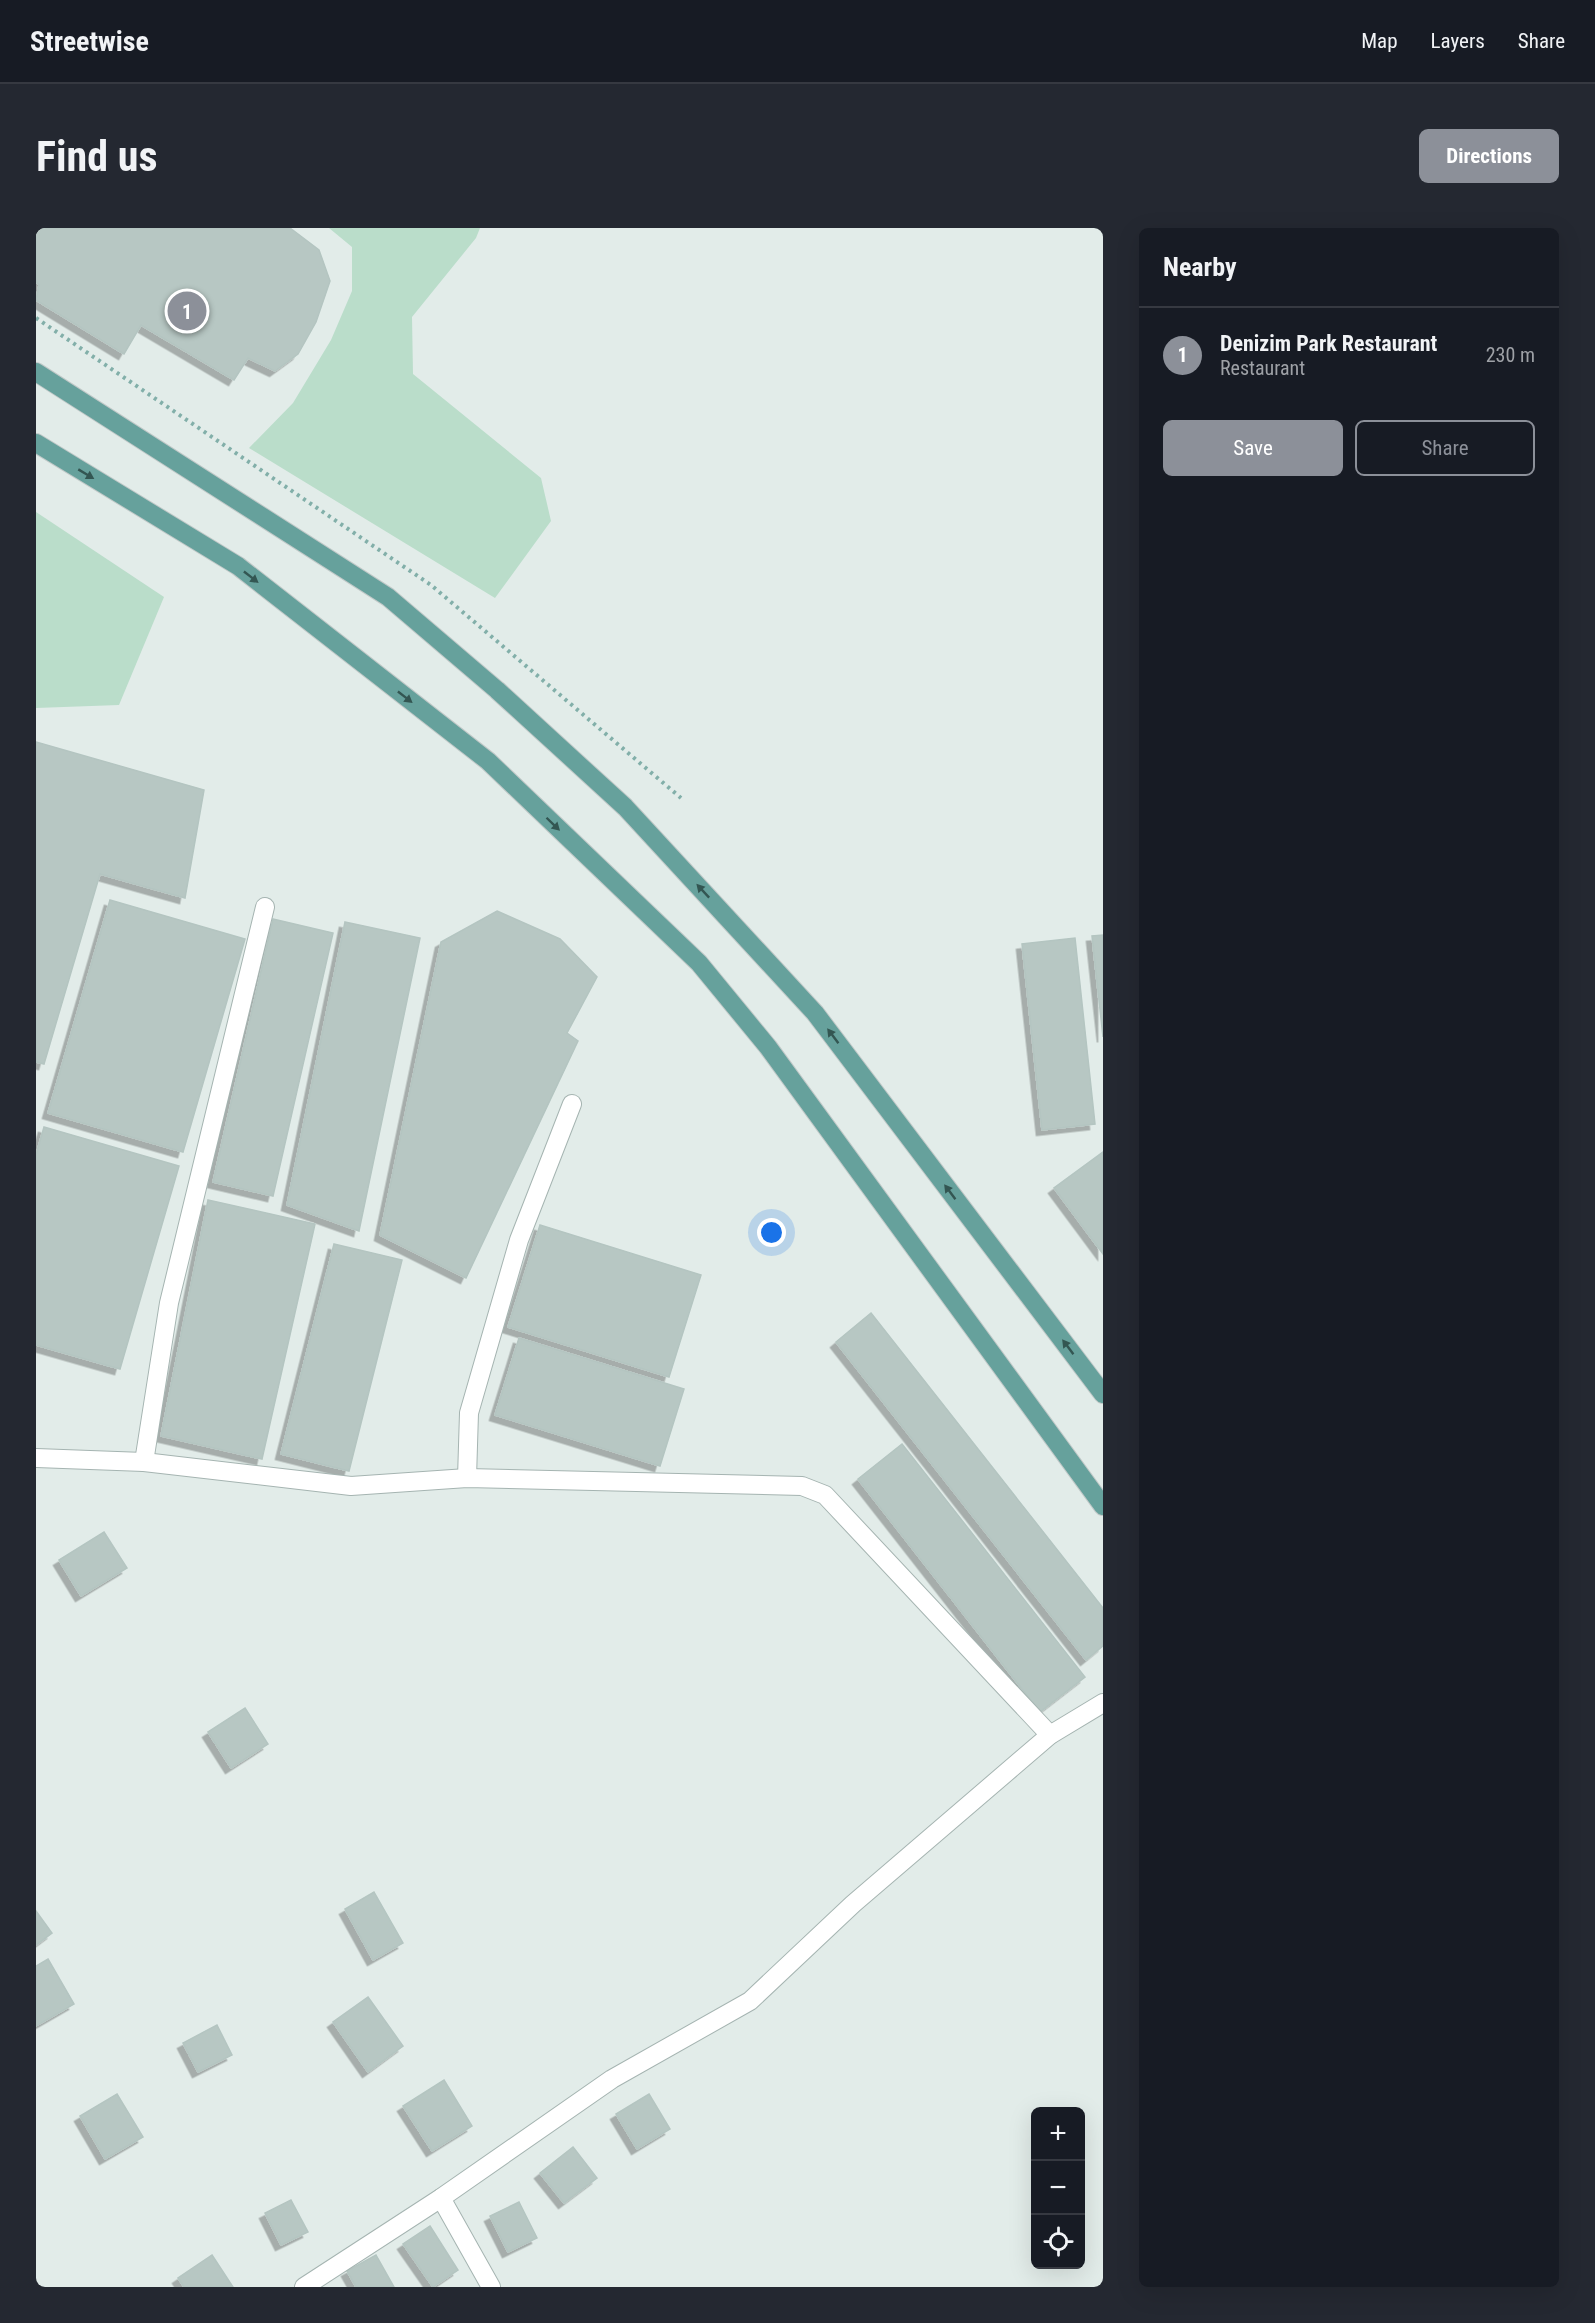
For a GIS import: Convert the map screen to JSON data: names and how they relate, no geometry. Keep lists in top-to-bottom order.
{
  "page": {
    "header": "Streetwise",
    "nav": ["Map", "Layers", "Share"],
    "buttons": [
      "Directions",
      ["Save", "Share"]
    ],
    "title": "Find us",
    "heading": "Nearby",
    "pins": "1",
    "list": [
      {
        "mark": "1",
        "name": "Denizim Park Restaurant",
        "note": "Restaurant",
        "value": "230 m"
      }
    ],
    "map_buttons": ["+", "−"]
  }
}
